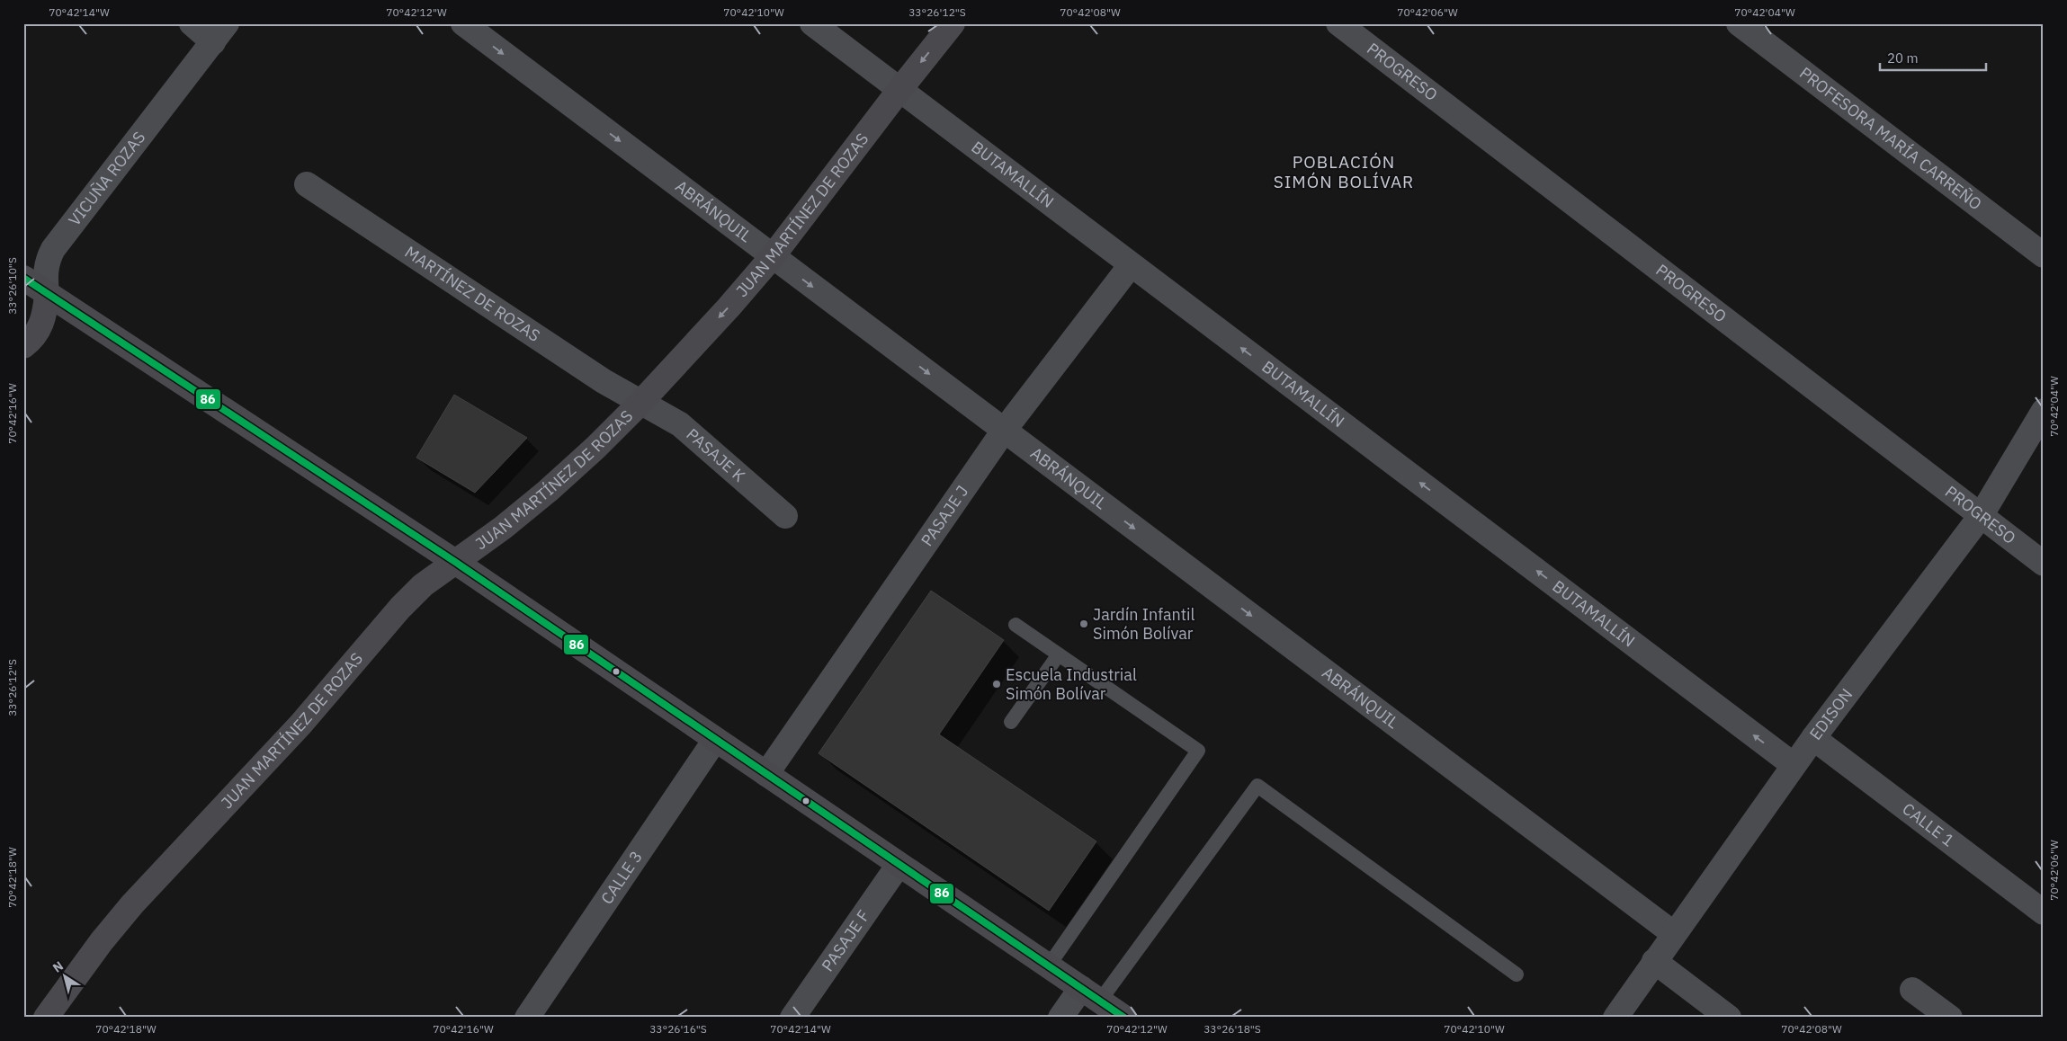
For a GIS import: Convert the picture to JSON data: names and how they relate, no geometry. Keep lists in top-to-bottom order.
{
  "streets": {
    "street": [
      "PROGRESO",
      "PROFESORA MARÍA CARREÑO",
      "BUTAMALLÍN",
      "VICUÑA ROZAS",
      "ABRÁNQUIL",
      "JUAN MARTÍNEZ DE ROZAS",
      "MARTÍNEZ DE ROZAS",
      "PASAJE K",
      "PASAJE J",
      "EDISON",
      "CALLE 1",
      "CALLE 3",
      "PASAJE F"
    ]
  },
  "crossings": [
    ["PROGRESO", "EDISON"],
    ["BUTAMALLÍN", "JUAN MARTÍNEZ DE ROZAS"],
    ["BUTAMALLÍN", "PASAJE J"],
    ["BUTAMALLÍN", "EDISON"],
    ["ABRÁNQUIL", "JUAN MARTÍNEZ DE ROZAS"],
    ["ABRÁNQUIL", "PASAJE J"],
    ["ABRÁNQUIL", "EDISON"],
    ["JUAN MARTÍNEZ DE ROZAS", "MARTÍNEZ DE ROZAS"],
    ["JUAN MARTÍNEZ DE ROZAS", "PASAJE K"],
    ["MARTÍNEZ DE ROZAS", "PASAJE K"],
    ["EDISON", "CALLE 1"]
  ],
  "one_way": ["BUTAMALLÍN", "ABRÁNQUIL"],
  "districts": ["POBLACIÓN SIMÓN BOLÍVAR"],
  "places": ["Jardín Infantil Simón Bolívar", "Escuela Industrial Simón Bolívar"],
  "lines": ["transit line 86"],
  "scale_bar": "20 m",
  "north": "top left",
  "coordinates": [
    "70°42'14\"W",
    "70°42'12\"W",
    "70°42'10\"W",
    "33°26'12\"S",
    "70°42'08\"W",
    "70°42'06\"W",
    "70°42'04\"W",
    "33°26'10\"S",
    "70°42'16\"W",
    "70°42'18\"W",
    "33°26'16\"S",
    "33°26'18\"S"
  ]
}
